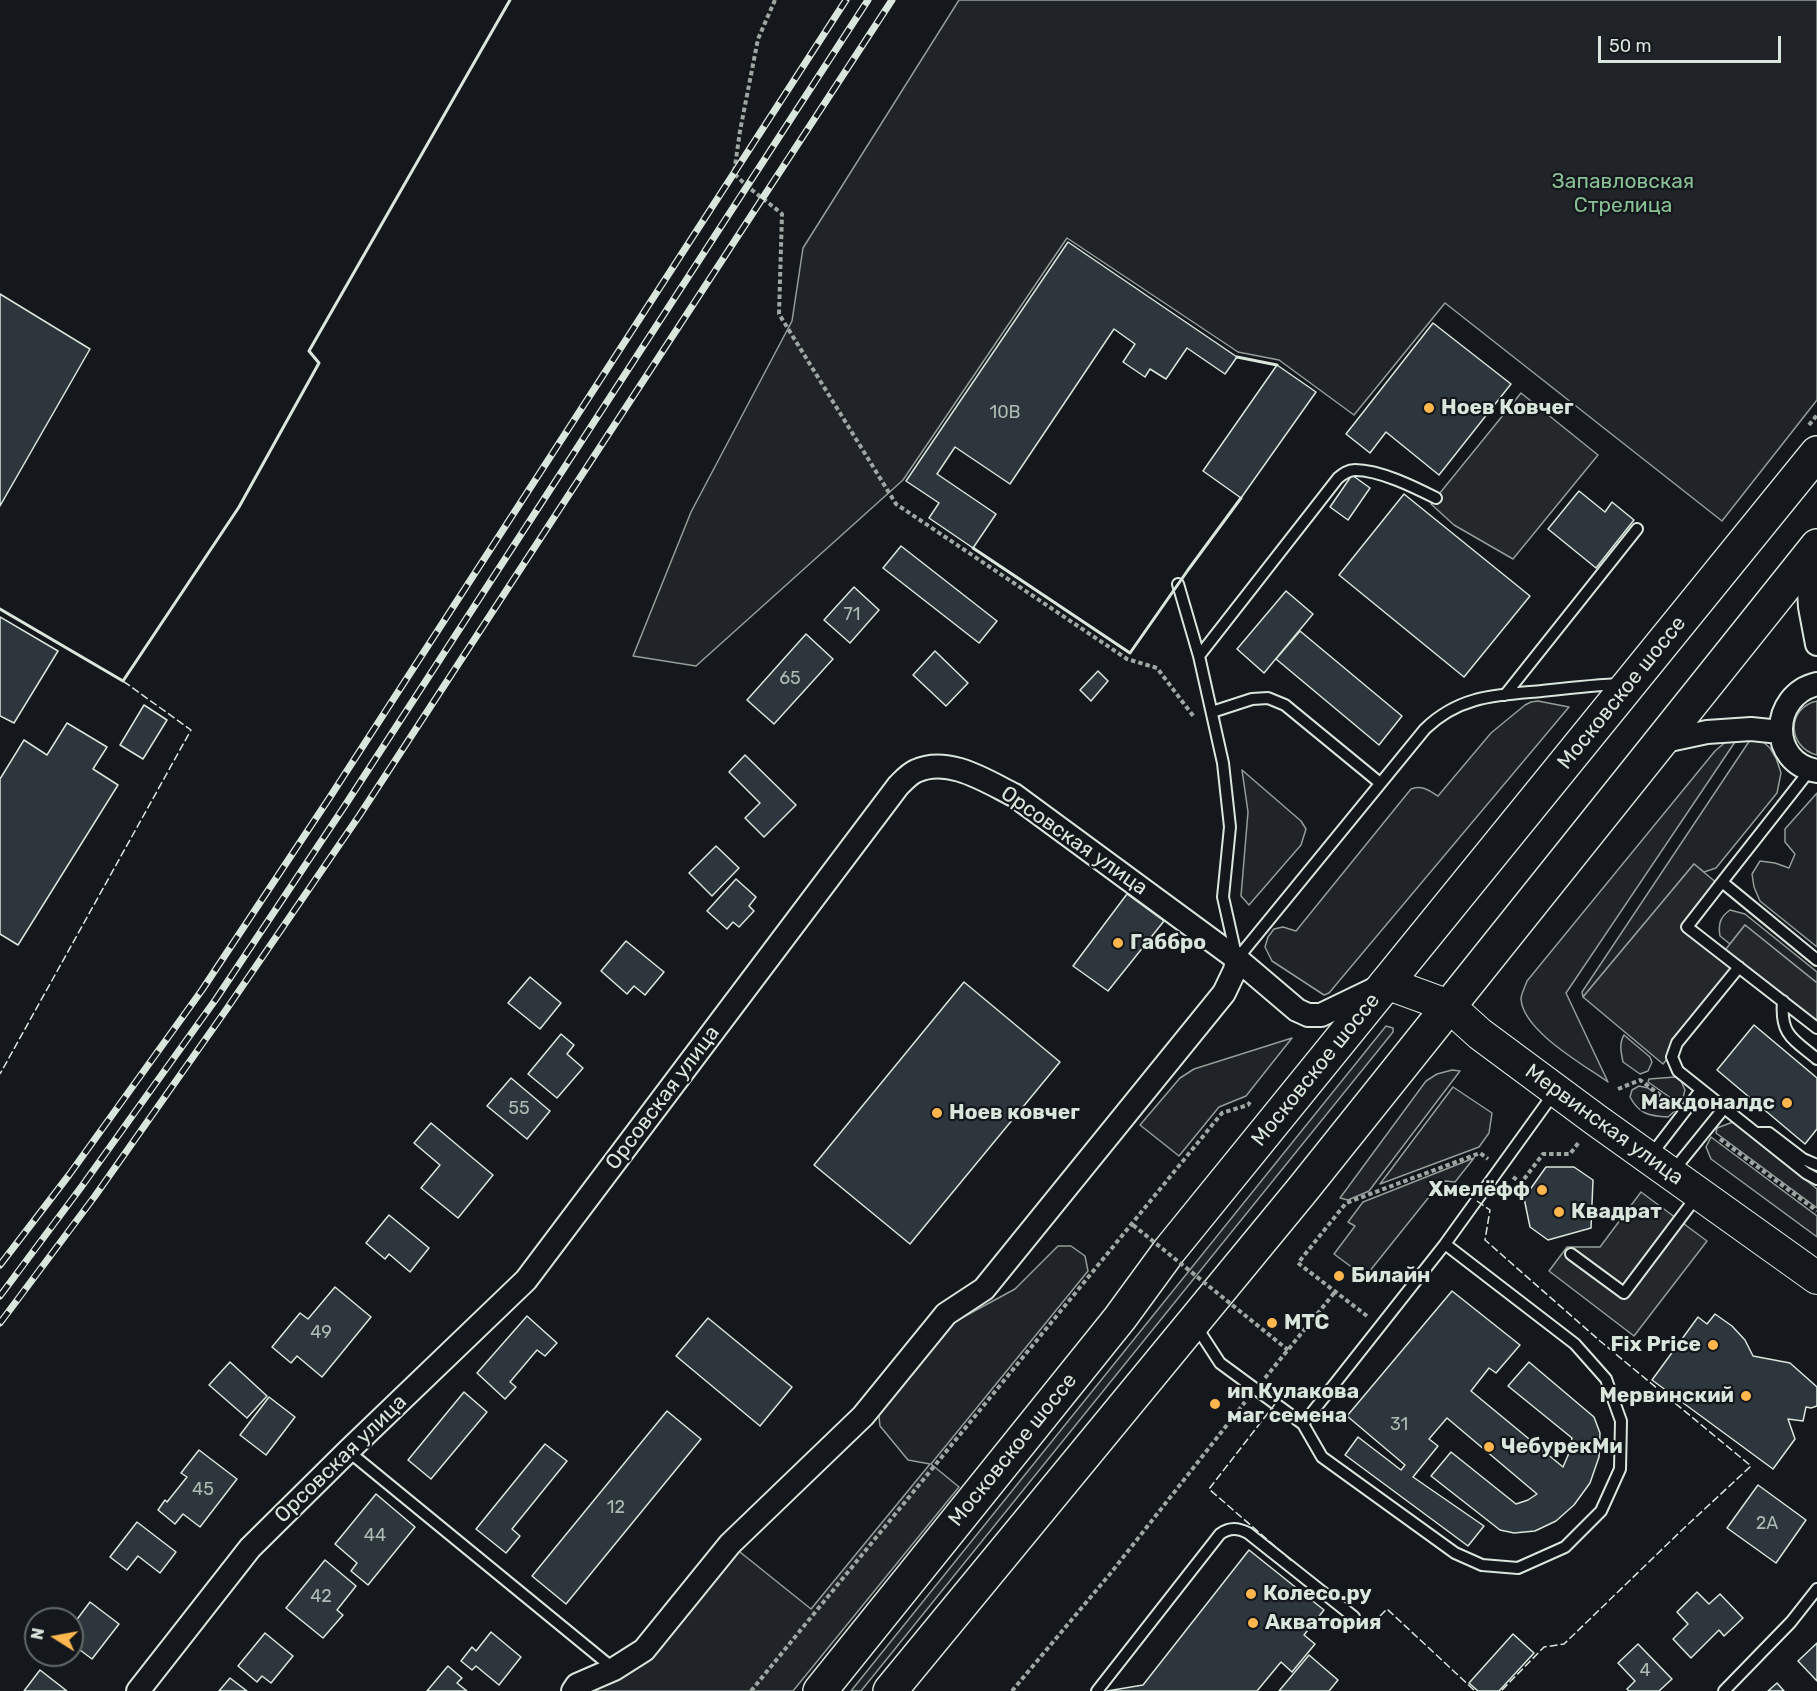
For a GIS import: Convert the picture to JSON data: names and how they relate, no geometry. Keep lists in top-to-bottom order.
{
  "streets": {
    "main road": ["Московское шоссе"],
    "street": ["Орсовская улица", "Мервинская улица"]
  },
  "crossings": [
    ["Московское шоссе", "Орсовская улица"],
    ["Московское шоссе", "Мервинская улица"],
    ["Орсовская улица", "Мервинская улица"]
  ],
  "parks": ["Запавловская Стрелица"],
  "places": [
    "Ноев Ковчег",
    "Габбро",
    "Макдоналдс",
    "Ноев ковчег",
    "Хмелёфф",
    "Квадрат",
    "Билайн",
    "МТС",
    "Fix Price",
    "Мервинский",
    "ип Кулакова маг семена",
    "ЧебурекМи",
    "Колесо.ру",
    "Акватория"
  ],
  "house_numbers": [
    "10В",
    "71",
    "65",
    "55",
    "49",
    "31",
    "45",
    "12",
    "2А",
    "44",
    "42",
    "4"
  ],
  "scale_bar": "50 m",
  "north": "left"
}
